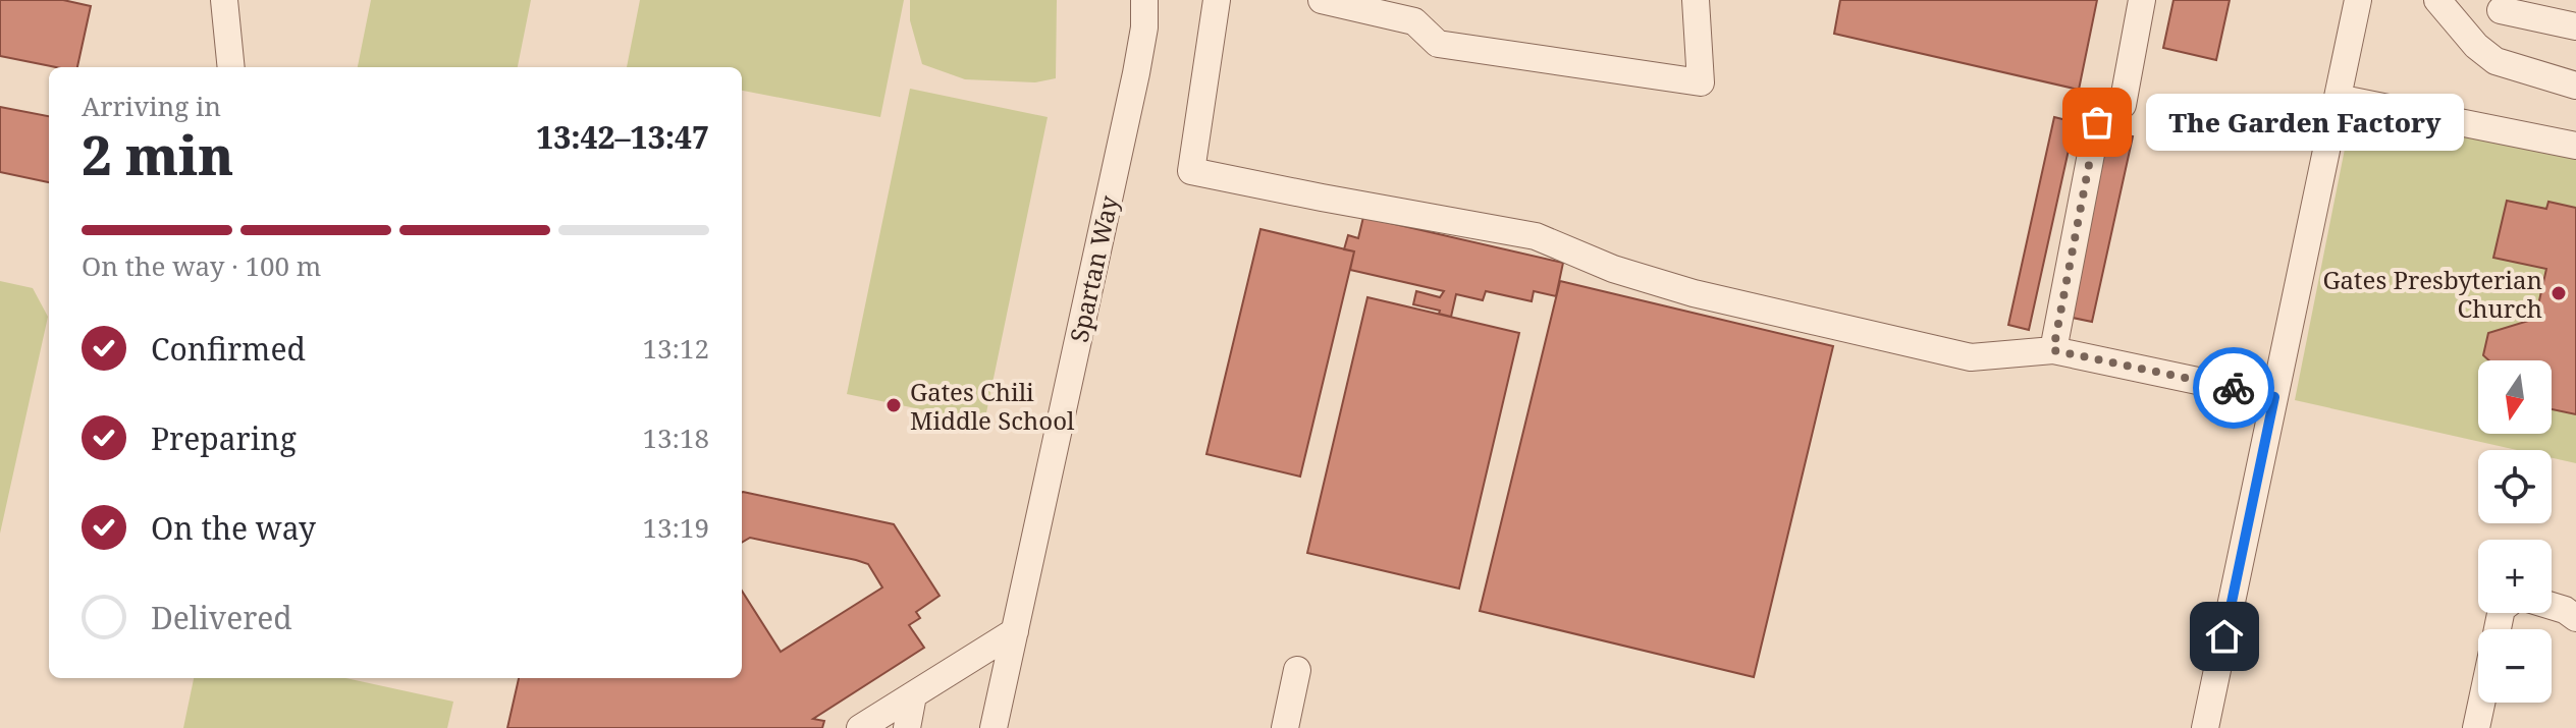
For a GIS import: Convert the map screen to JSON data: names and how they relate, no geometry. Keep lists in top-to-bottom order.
{
  "streets": {
    "street": ["Spartan Way"]
  },
  "places": ["The Garden Factory", "Gates Presbyterian Church", "Gates Chili Middle School"],
  "north": "bottom",
  "page": {
    "heading": ["2 min", "Arriving in", "13:42–13:47"],
    "bubble": "The Garden Factory",
    "bar": "On the way · 100 m",
    "list": [
      ["Confirmed", "13:12"],
      ["Preparing", "13:18"],
      ["On the way", "13:19"],
      "Delivered"
    ],
    "map_buttons": ["+", "−"]
  }
}
